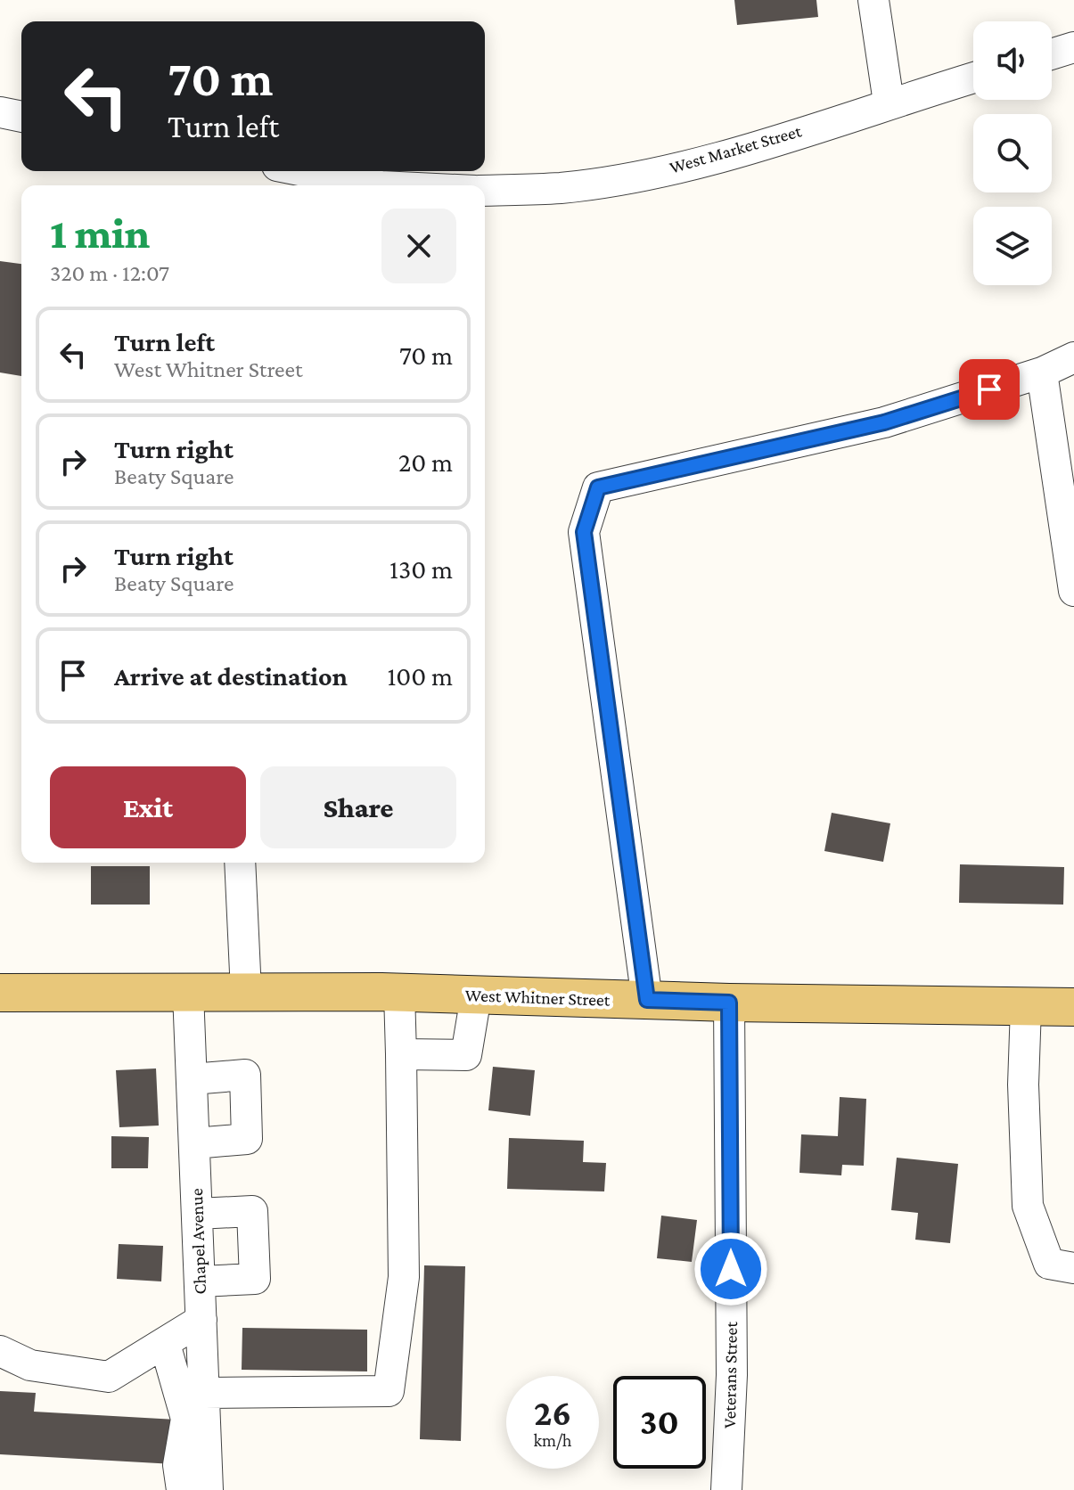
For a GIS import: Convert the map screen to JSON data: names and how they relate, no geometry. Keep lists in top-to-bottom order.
{
  "streets": {
    "main road": ["West Whitner Street"],
    "street": ["West Market Street", "Chapel Avenue", "Veterans Street"]
  },
  "crossings": [
    ["West Whitner Street", "Chapel Avenue"],
    ["West Whitner Street", "Veterans Street"]
  ],
  "page": {
    "turn": ["70 m", "Turn left"],
    "heading": ["1 min", "320 m · 12:07"],
    "list": [
      {
        "name": "Turn left",
        "note": "West Whitner Street",
        "value": "70 m"
      },
      {
        "name": "Turn right",
        "note": "Beaty Square",
        "value": "20 m"
      },
      {
        "name": "Turn right",
        "note": "Beaty Square",
        "value": "130 m"
      },
      {
        "name": "Arrive at destination",
        "value": "100 m"
      }
    ],
    "buttons": ["Exit", "Share"],
    "speed": "26 km/h",
    "limit": "30"
  }
}
